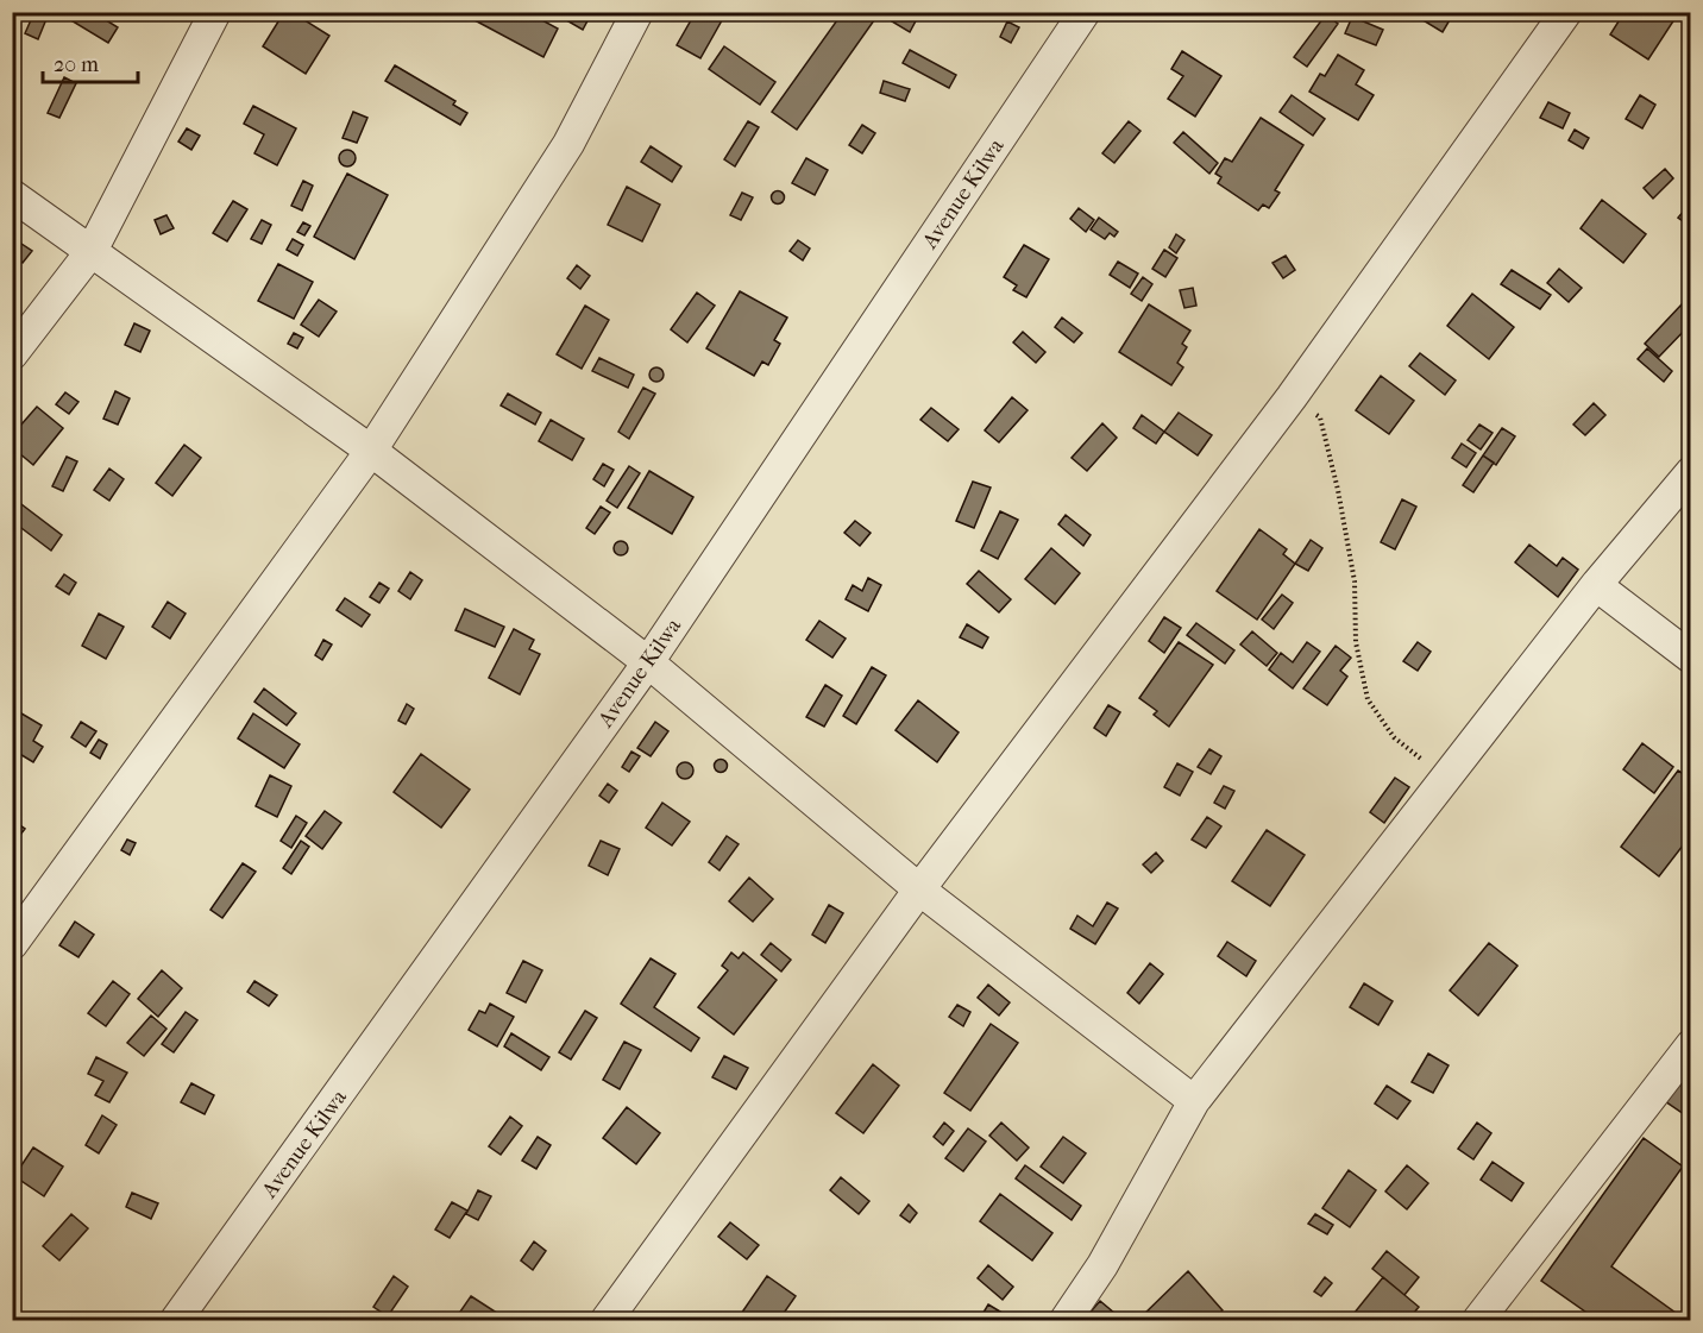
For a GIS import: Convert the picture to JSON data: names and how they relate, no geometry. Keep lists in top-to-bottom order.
{
  "streets": {
    "street": ["Avenue Kilwa"]
  },
  "scale_bar": "20 m"
}
